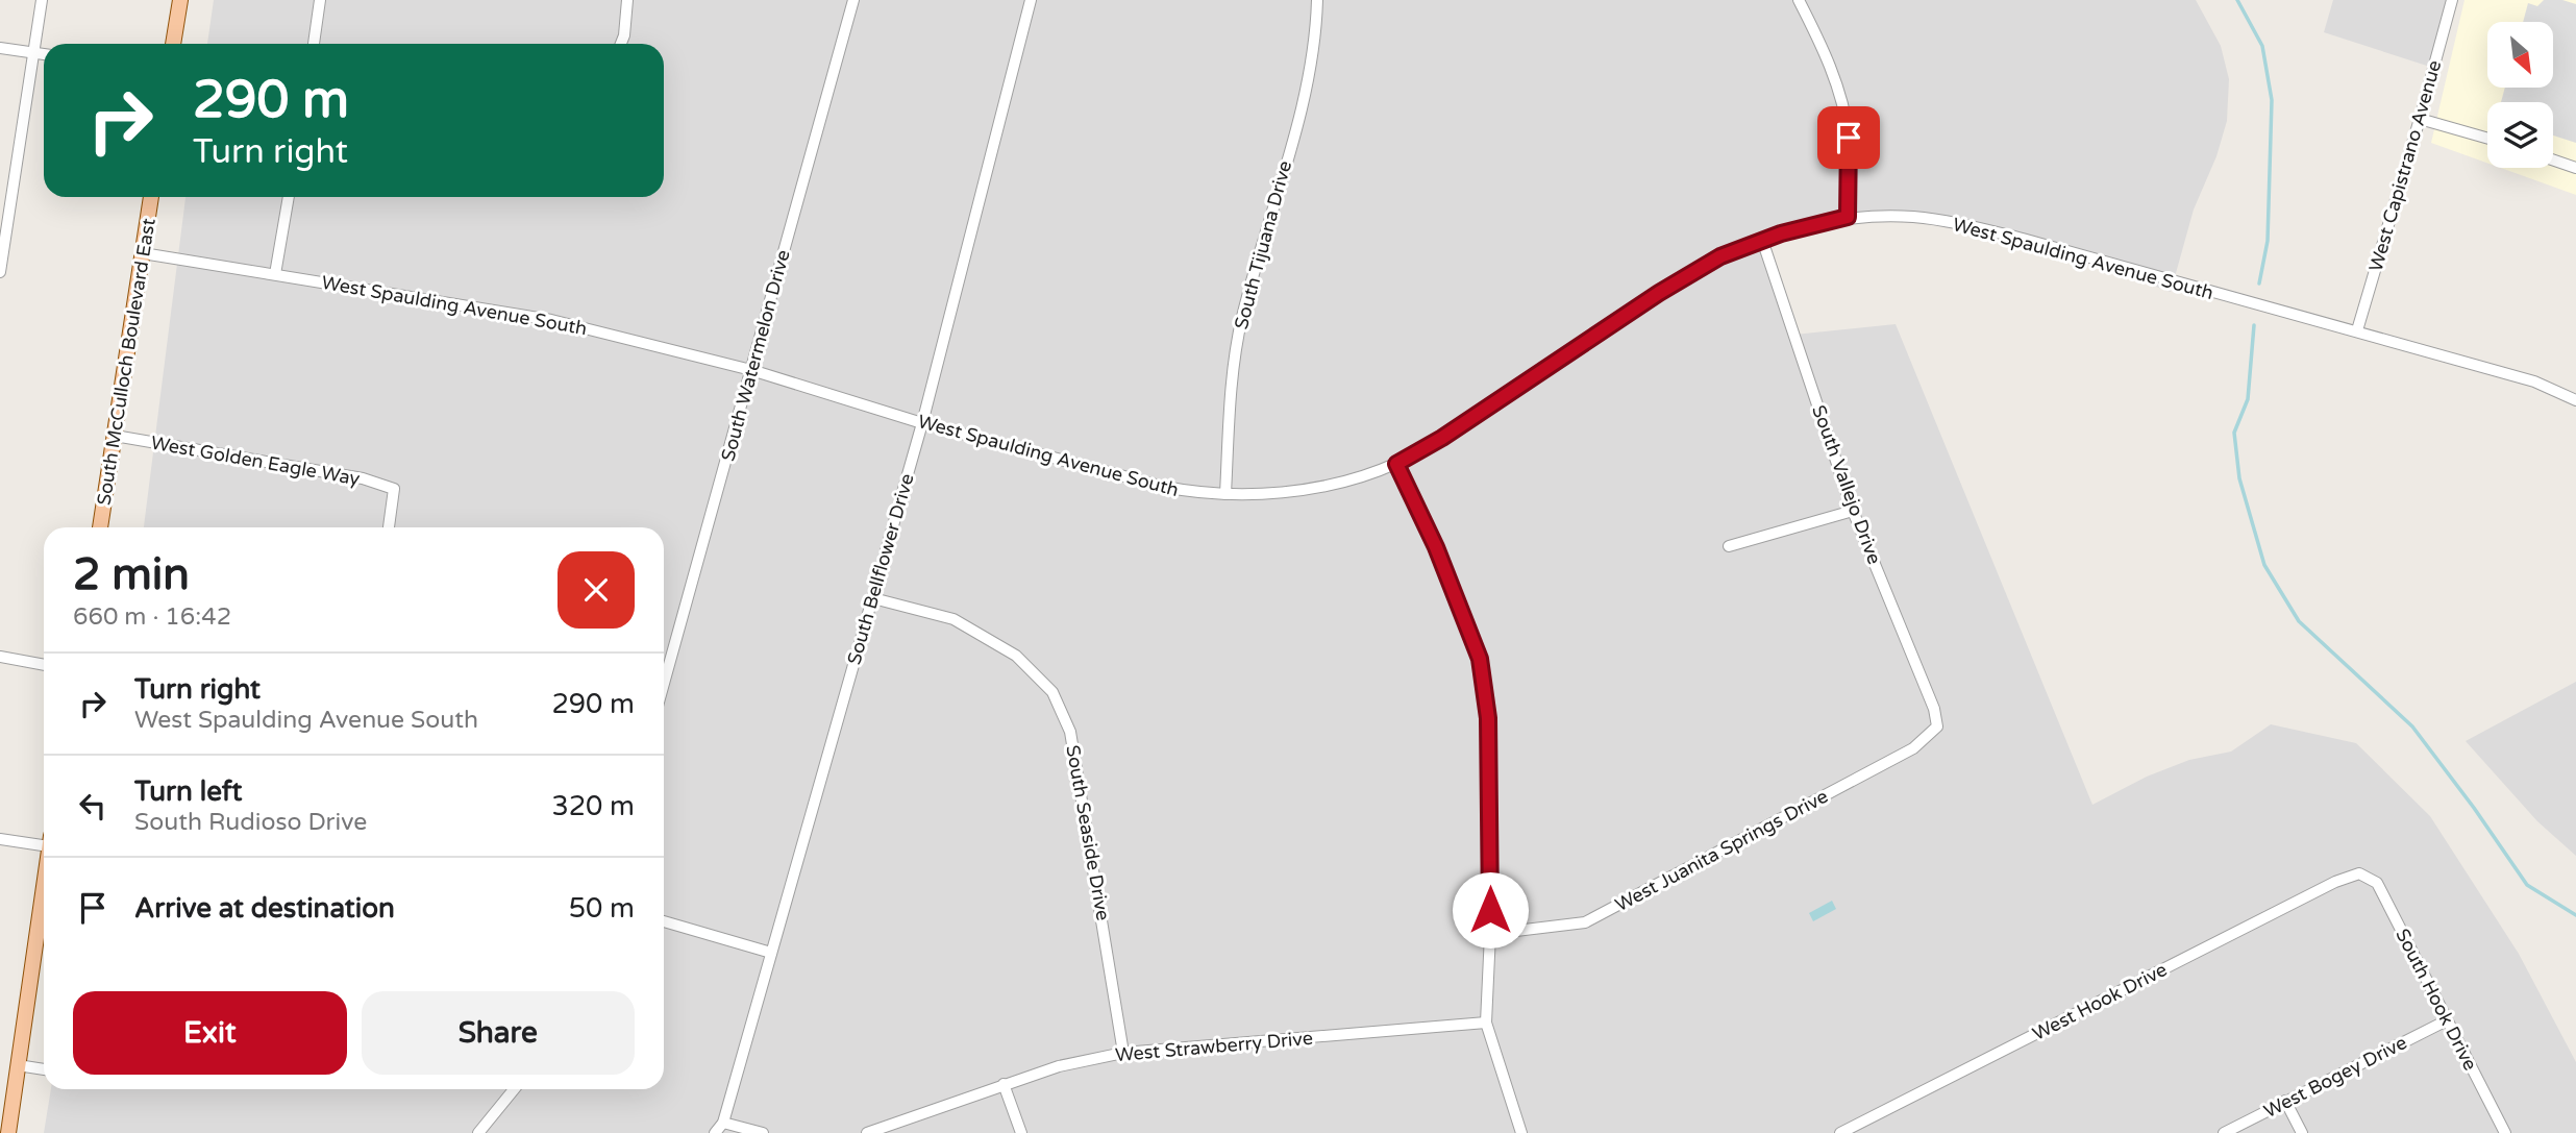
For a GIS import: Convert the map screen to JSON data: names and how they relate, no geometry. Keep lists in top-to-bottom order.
{
  "streets": {
    "main road": ["South McCulloch Boulevard East"],
    "street": [
      "West Capistrano Avenue",
      "South Tijuana Drive",
      "West Spaulding Avenue South",
      "South Watermelon Drive",
      "West Golden Eagle Way",
      "South Vallejo Drive",
      "South Bellflower Drive",
      "South Seaside Drive",
      "West Juanita Springs Drive",
      "South Hook Drive",
      "West Hook Drive",
      "West Strawberry Drive",
      "West Bogey Drive"
    ]
  },
  "crossings": [
    ["West Capistrano Avenue", "West Spaulding Avenue South"],
    ["South Tijuana Drive", "West Spaulding Avenue South"],
    ["West Spaulding Avenue South", "South Watermelon Drive"],
    ["West Spaulding Avenue South", "South McCulloch Boulevard East"],
    ["West Spaulding Avenue South", "South Vallejo Drive"],
    ["West Spaulding Avenue South", "South Bellflower Drive"],
    ["South McCulloch Boulevard East", "West Golden Eagle Way"],
    ["South Vallejo Drive", "West Juanita Springs Drive"],
    ["South Bellflower Drive", "South Seaside Drive"],
    ["South Seaside Drive", "West Strawberry Drive"],
    ["South Hook Drive", "West Hook Drive"],
    ["South Hook Drive", "West Bogey Drive"]
  ],
  "north": "bottom right",
  "page": {
    "turn": ["290 m", "Turn right"],
    "heading": ["2 min", "660 m · 16:42"],
    "list": [
      {
        "name": "Turn right",
        "note": "West Spaulding Avenue South",
        "value": "290 m"
      },
      {
        "name": "Turn left",
        "note": "South Rudioso Drive",
        "value": "320 m"
      },
      {
        "name": "Arrive at destination",
        "value": "50 m"
      }
    ],
    "buttons": ["Exit", "Share"]
  }
}
